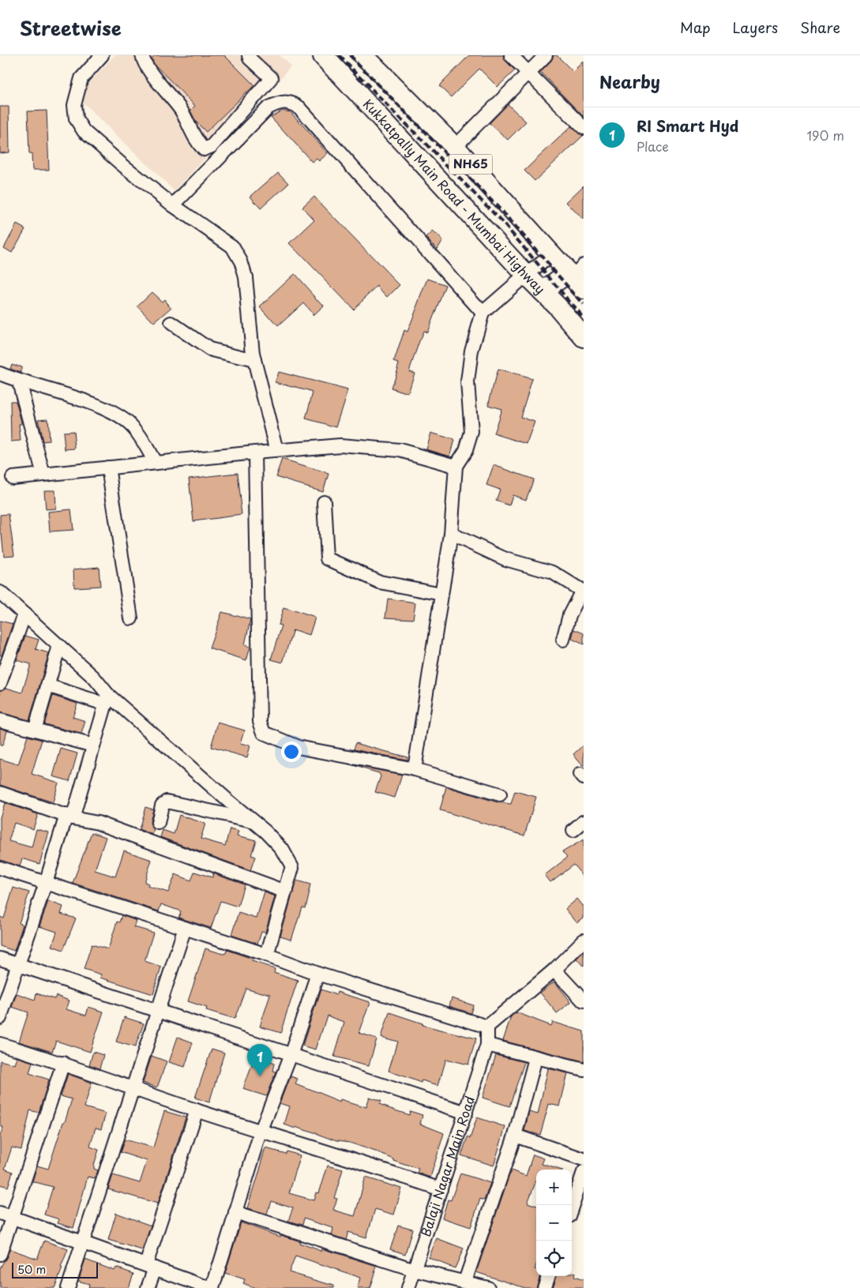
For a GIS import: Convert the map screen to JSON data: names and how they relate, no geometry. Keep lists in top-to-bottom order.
{
  "streets": {
    "highway": ["NH65", "Kukkatpally Main Road - Mumbai Highway"],
    "street": ["Balaji Nagar Main Road"]
  },
  "scale_bar": "50 m",
  "page": {
    "header": "Streetwise",
    "nav": ["Map", "Layers", "Share"],
    "heading": "Nearby",
    "list": [
      {
        "mark": "1",
        "name": "RI Smart Hyd",
        "note": "Place",
        "value": "190 m"
      }
    ],
    "pins": "1",
    "map_buttons": ["+", "−"],
    "scale": "50 m"
  }
}
